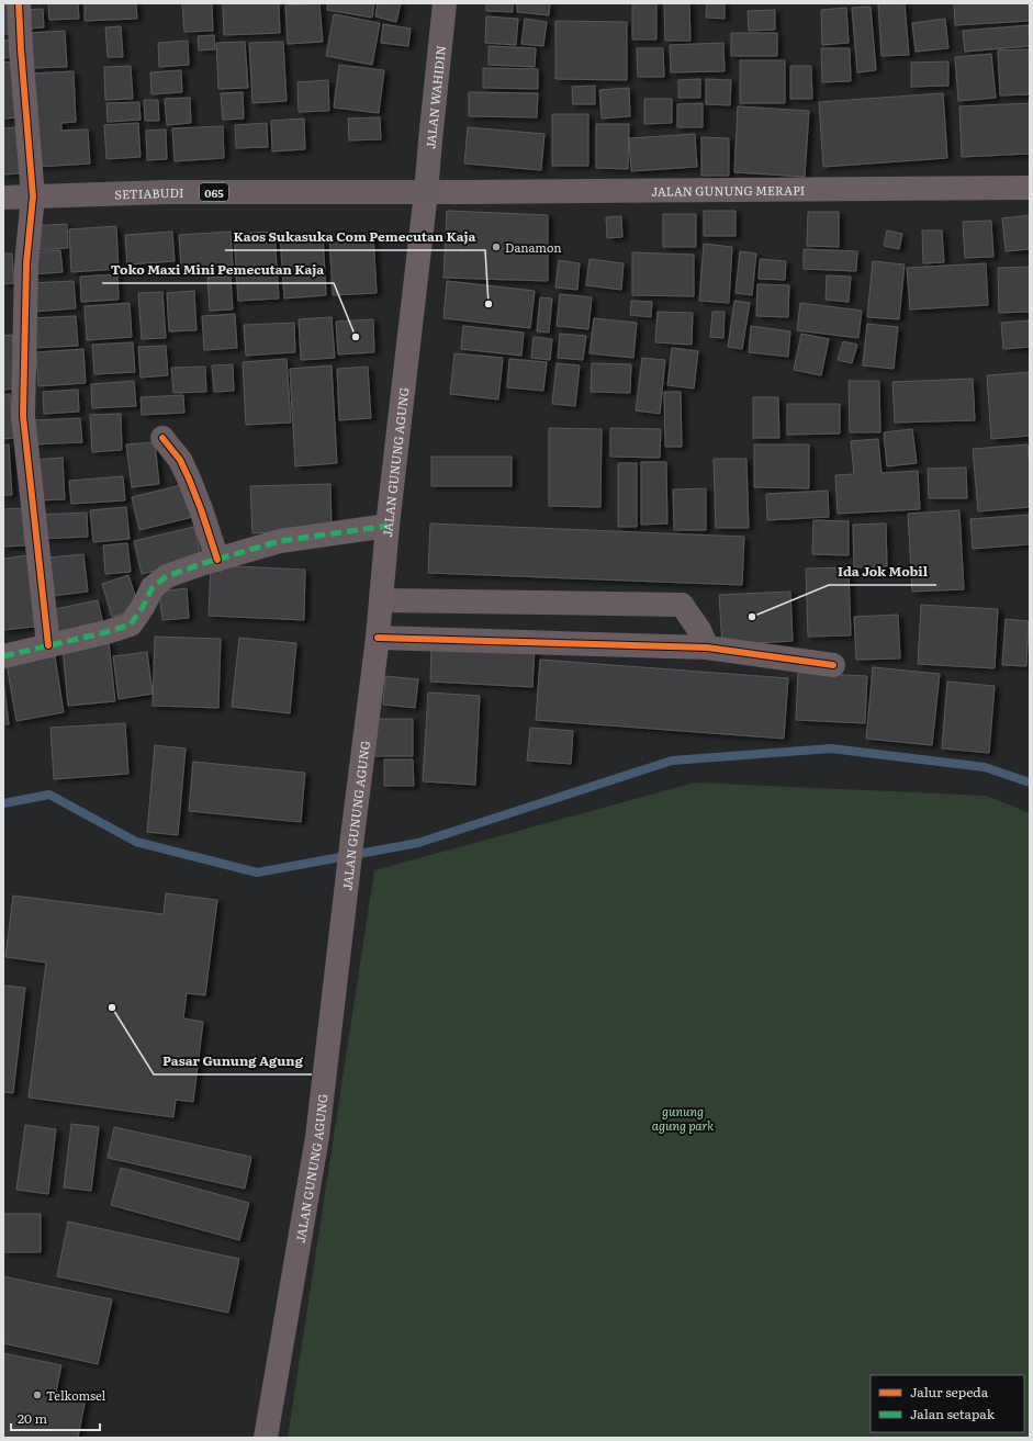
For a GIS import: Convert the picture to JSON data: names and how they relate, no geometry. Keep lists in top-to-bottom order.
{
  "streets": {
    "main road": ["JALAN GUNUNG MERAPI", "JALAN GUNUNG AGUNG"],
    "street": ["JALAN WAHIDIN", "065", "SETIABUDI"]
  },
  "crossings": [
    ["JALAN WAHIDIN", "JALAN GUNUNG MERAPI"],
    ["JALAN WAHIDIN", "SETIABUDI"],
    ["JALAN WAHIDIN", "JALAN GUNUNG AGUNG"],
    ["JALAN GUNUNG MERAPI", "SETIABUDI"],
    ["JALAN GUNUNG MERAPI", "JALAN GUNUNG AGUNG"],
    ["SETIABUDI", "JALAN GUNUNG AGUNG"]
  ],
  "parks": ["gunung agung park"],
  "places": [
    "Danamon",
    "Kaos Sukasuka Com Pemecutan Kaja",
    "Toko Maxi Mini Pemecutan Kaja",
    "Ida Jok Mobil",
    "Pasar Gunung Agung",
    "Telkomsel"
  ],
  "legend": ["Jalur sepeda", "Jalan setapak"],
  "scale_bar": "20 m"
}
